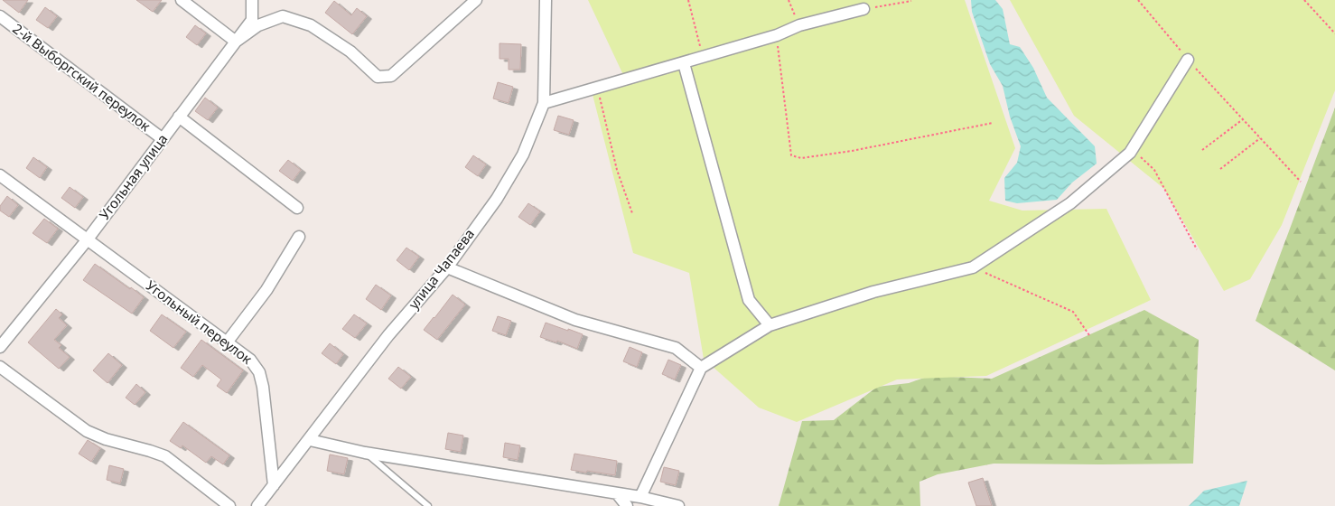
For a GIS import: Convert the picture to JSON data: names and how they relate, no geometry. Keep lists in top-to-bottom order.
{
  "streets": {
    "street": [
      "2-й Выборгский переулок",
      "Угольная улица",
      "улица Чапаева",
      "Угольный переулок"
    ]
  },
  "crossings": [
    ["2-й Выборгский переулок", "Угольная улица"],
    ["Угольная улица", "Угольный переулок"],
    ["улица Чапаева", "Угольный переулок"]
  ]
}
